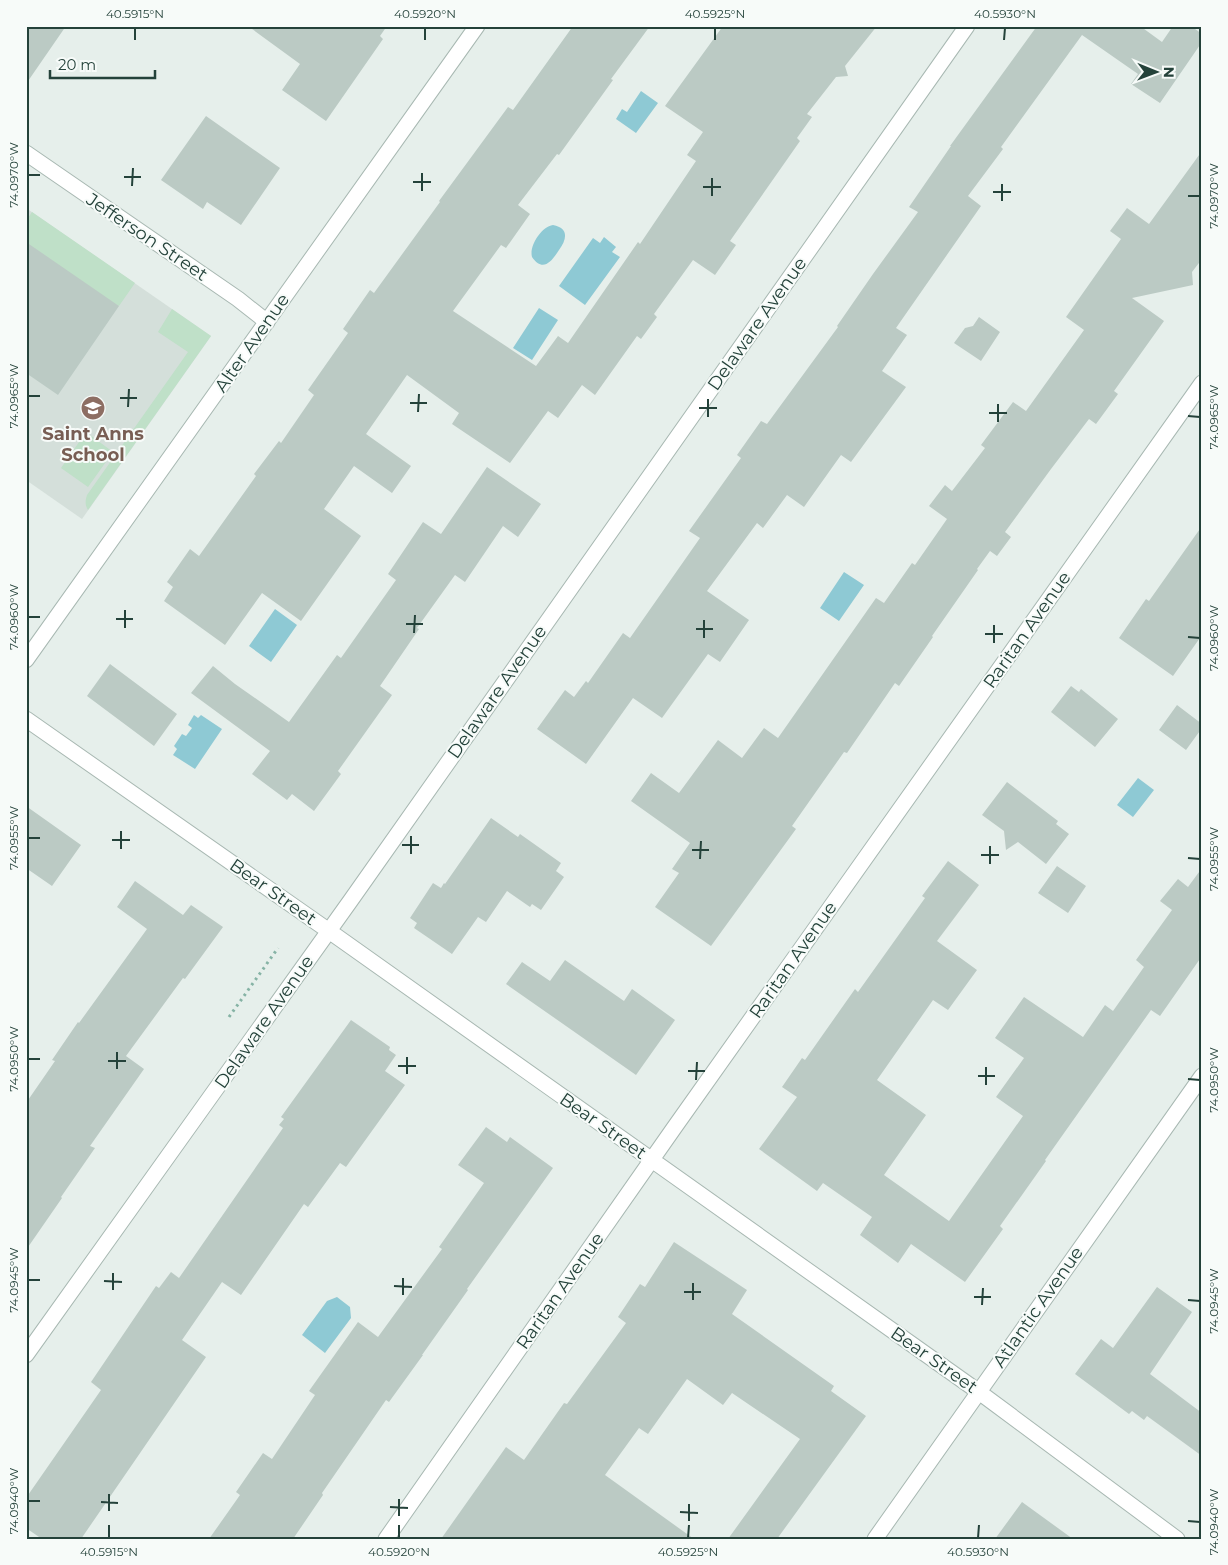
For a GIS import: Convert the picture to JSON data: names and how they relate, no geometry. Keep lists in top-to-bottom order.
{
  "streets": {
    "street": [
      "Jefferson Street",
      "Delaware Avenue",
      "Alter Avenue",
      "Raritan Avenue",
      "Bear Street",
      "Atlantic Avenue"
    ]
  },
  "crossings": [
    ["Jefferson Street", "Alter Avenue"],
    ["Delaware Avenue", "Bear Street"],
    ["Raritan Avenue", "Bear Street"],
    ["Bear Street", "Atlantic Avenue"]
  ],
  "places": {
    "school or university": ["Saint Anns School"]
  },
  "scale_bar": "20 m",
  "north": "right",
  "coordinates": [
    "40.5915°N",
    "40.5920°N",
    "40.5925°N",
    "40.5930°N",
    "74.0970°W",
    "74.0965°W",
    "74.0960°W",
    "74.0955°W",
    "74.0950°W",
    "74.0945°W",
    "74.0940°W"
  ]
}
